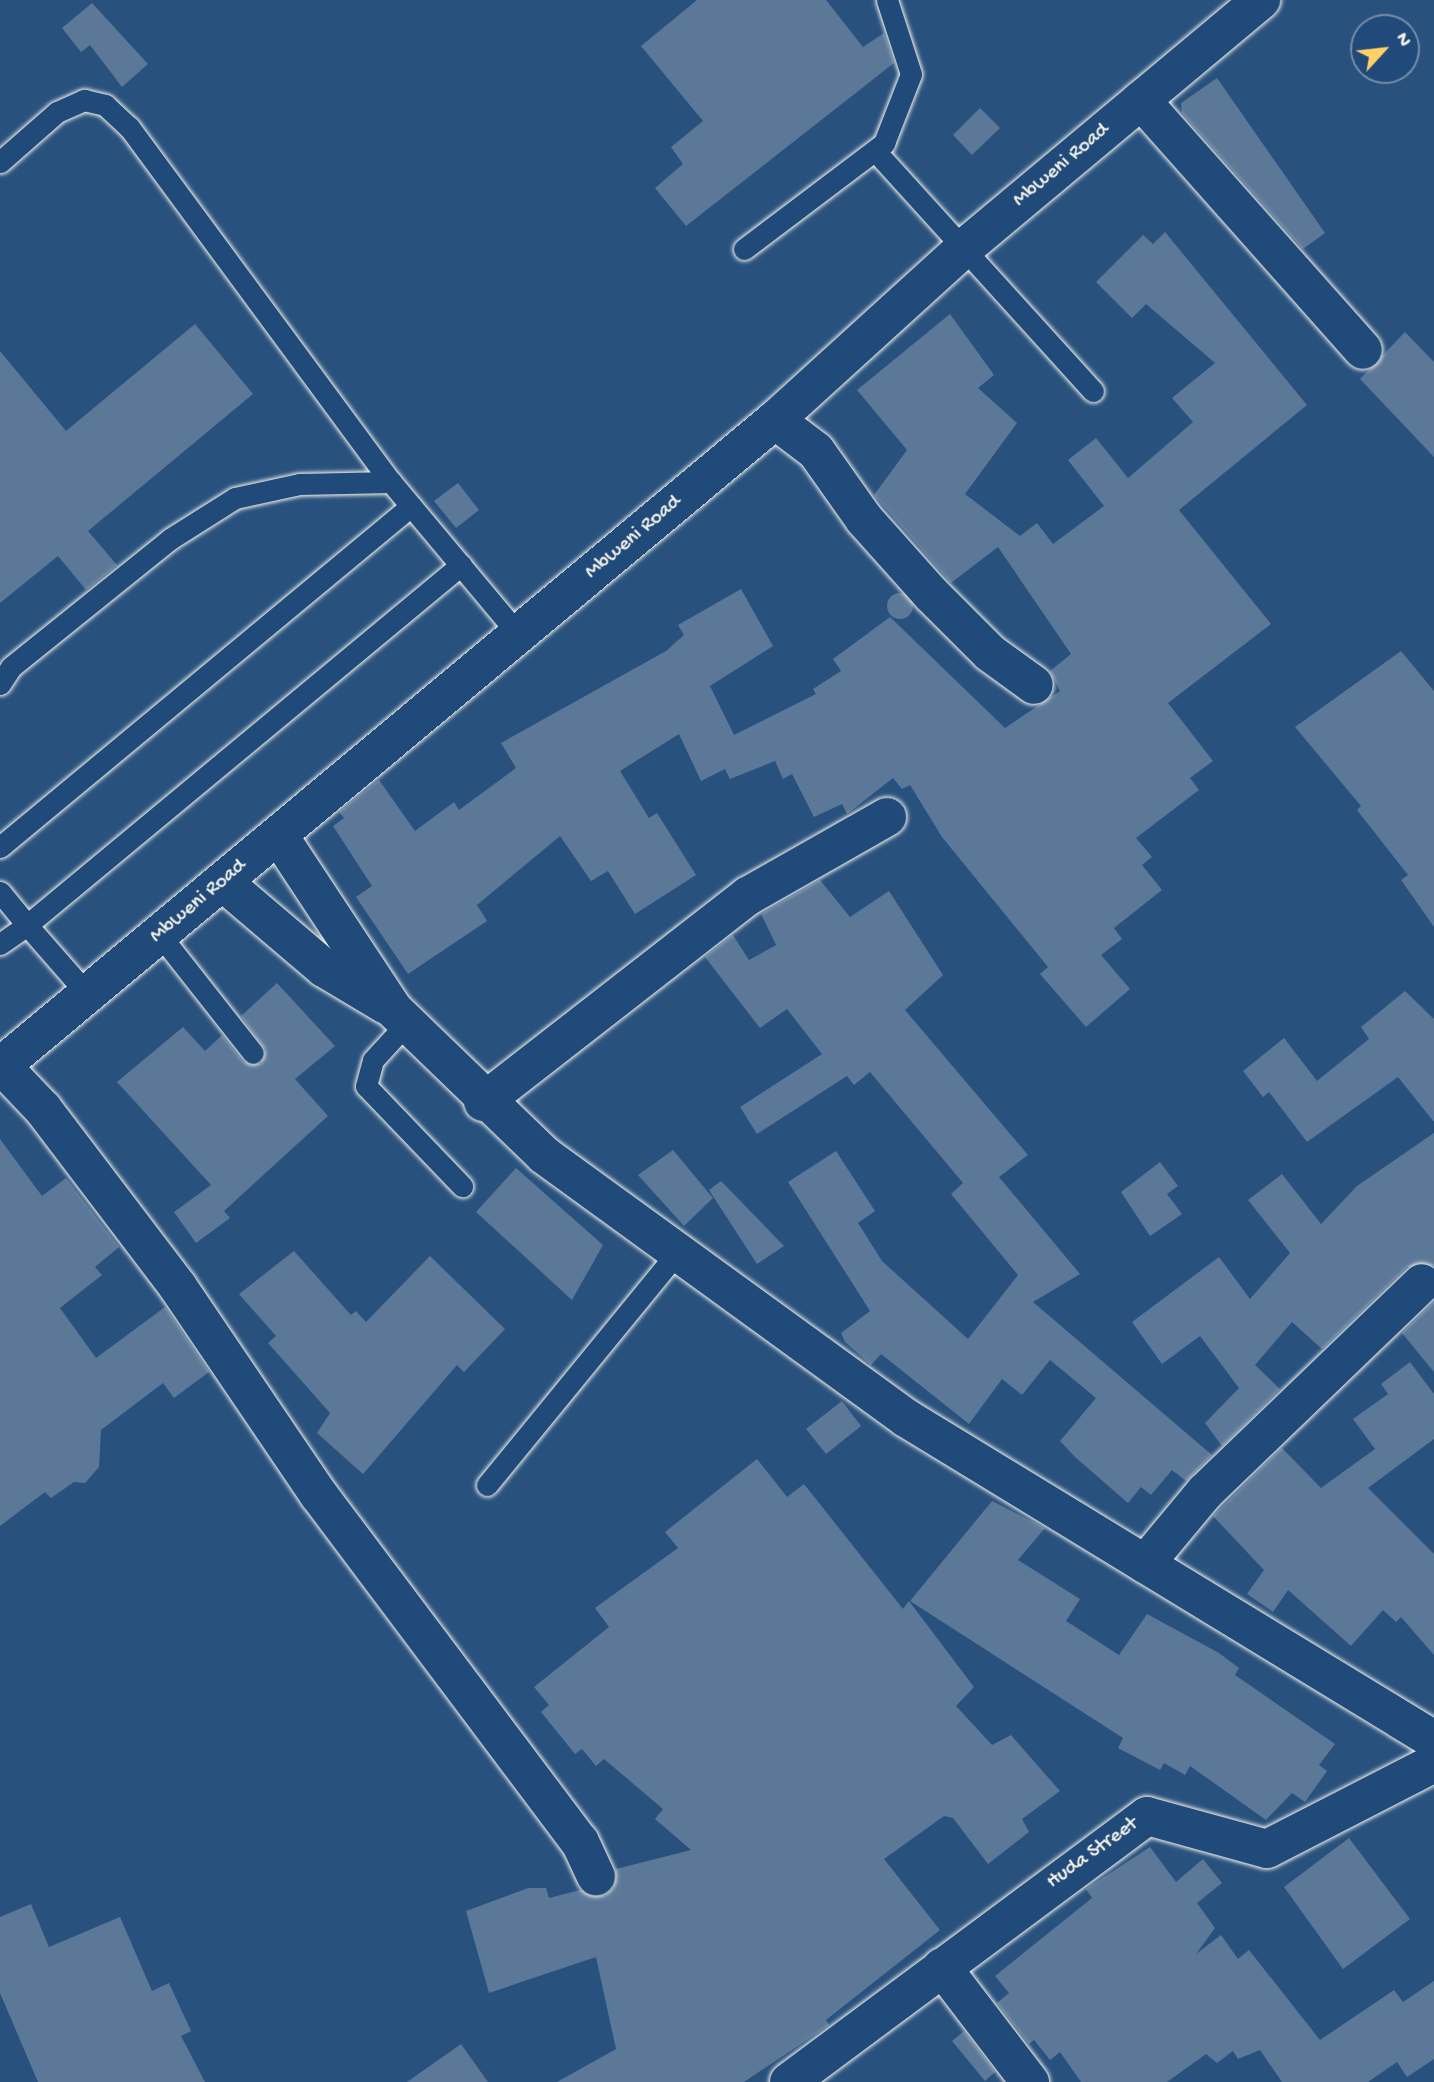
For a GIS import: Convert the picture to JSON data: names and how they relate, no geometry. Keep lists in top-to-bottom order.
{
  "streets": {
    "street": ["Mbweni Road", "Huda Street"]
  },
  "north": "top right"
}
